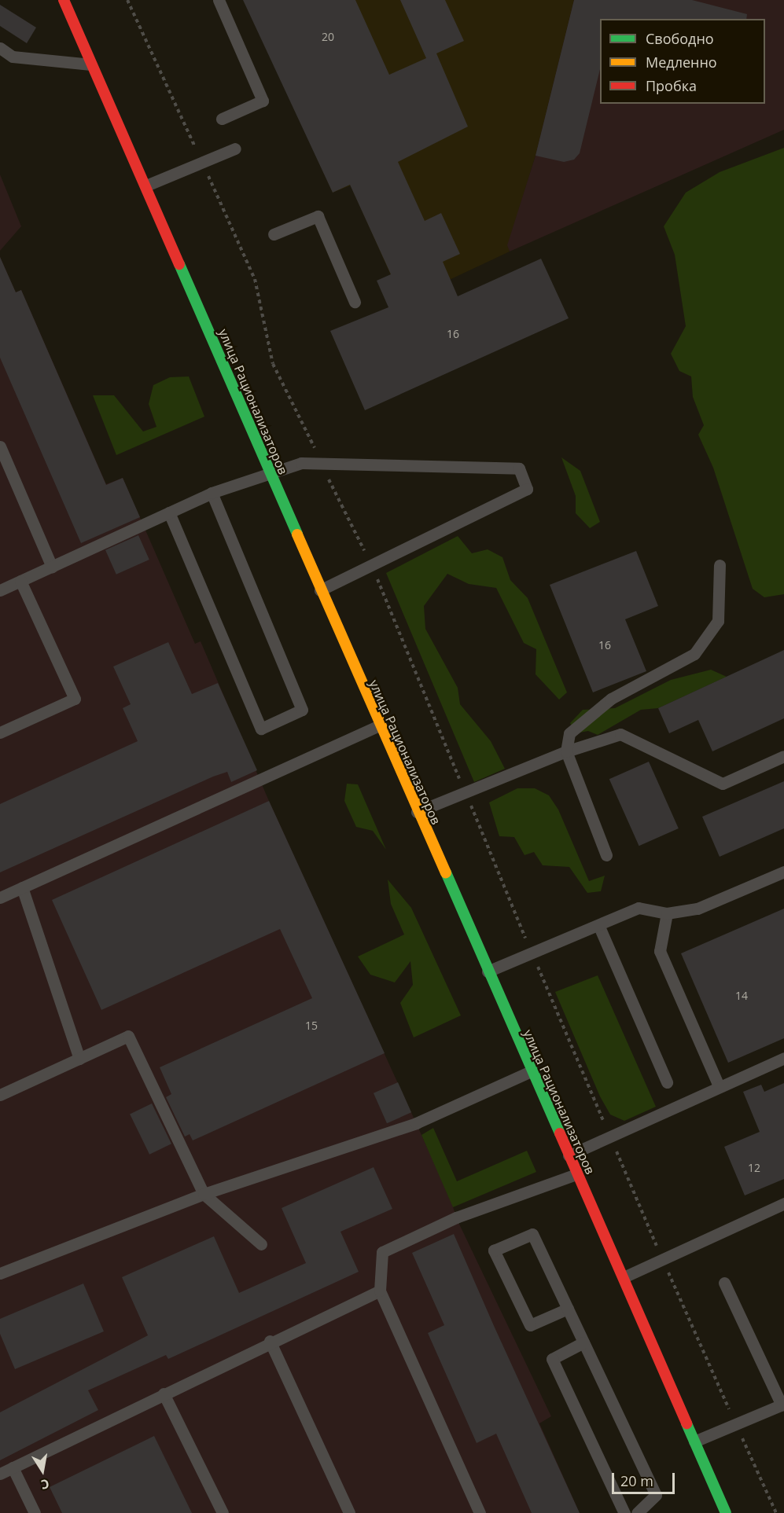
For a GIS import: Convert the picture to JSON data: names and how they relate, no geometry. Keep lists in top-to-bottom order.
{
  "streets": {
    "main road": ["улица Рационализаторов"]
  },
  "house_numbers": [
    "20",
    "16",
    "16",
    "14",
    "15",
    "12"
  ],
  "legend": ["Свободно", "Медленно", "Пробка"],
  "scale_bar": "20 m",
  "north": "bottom"
}
